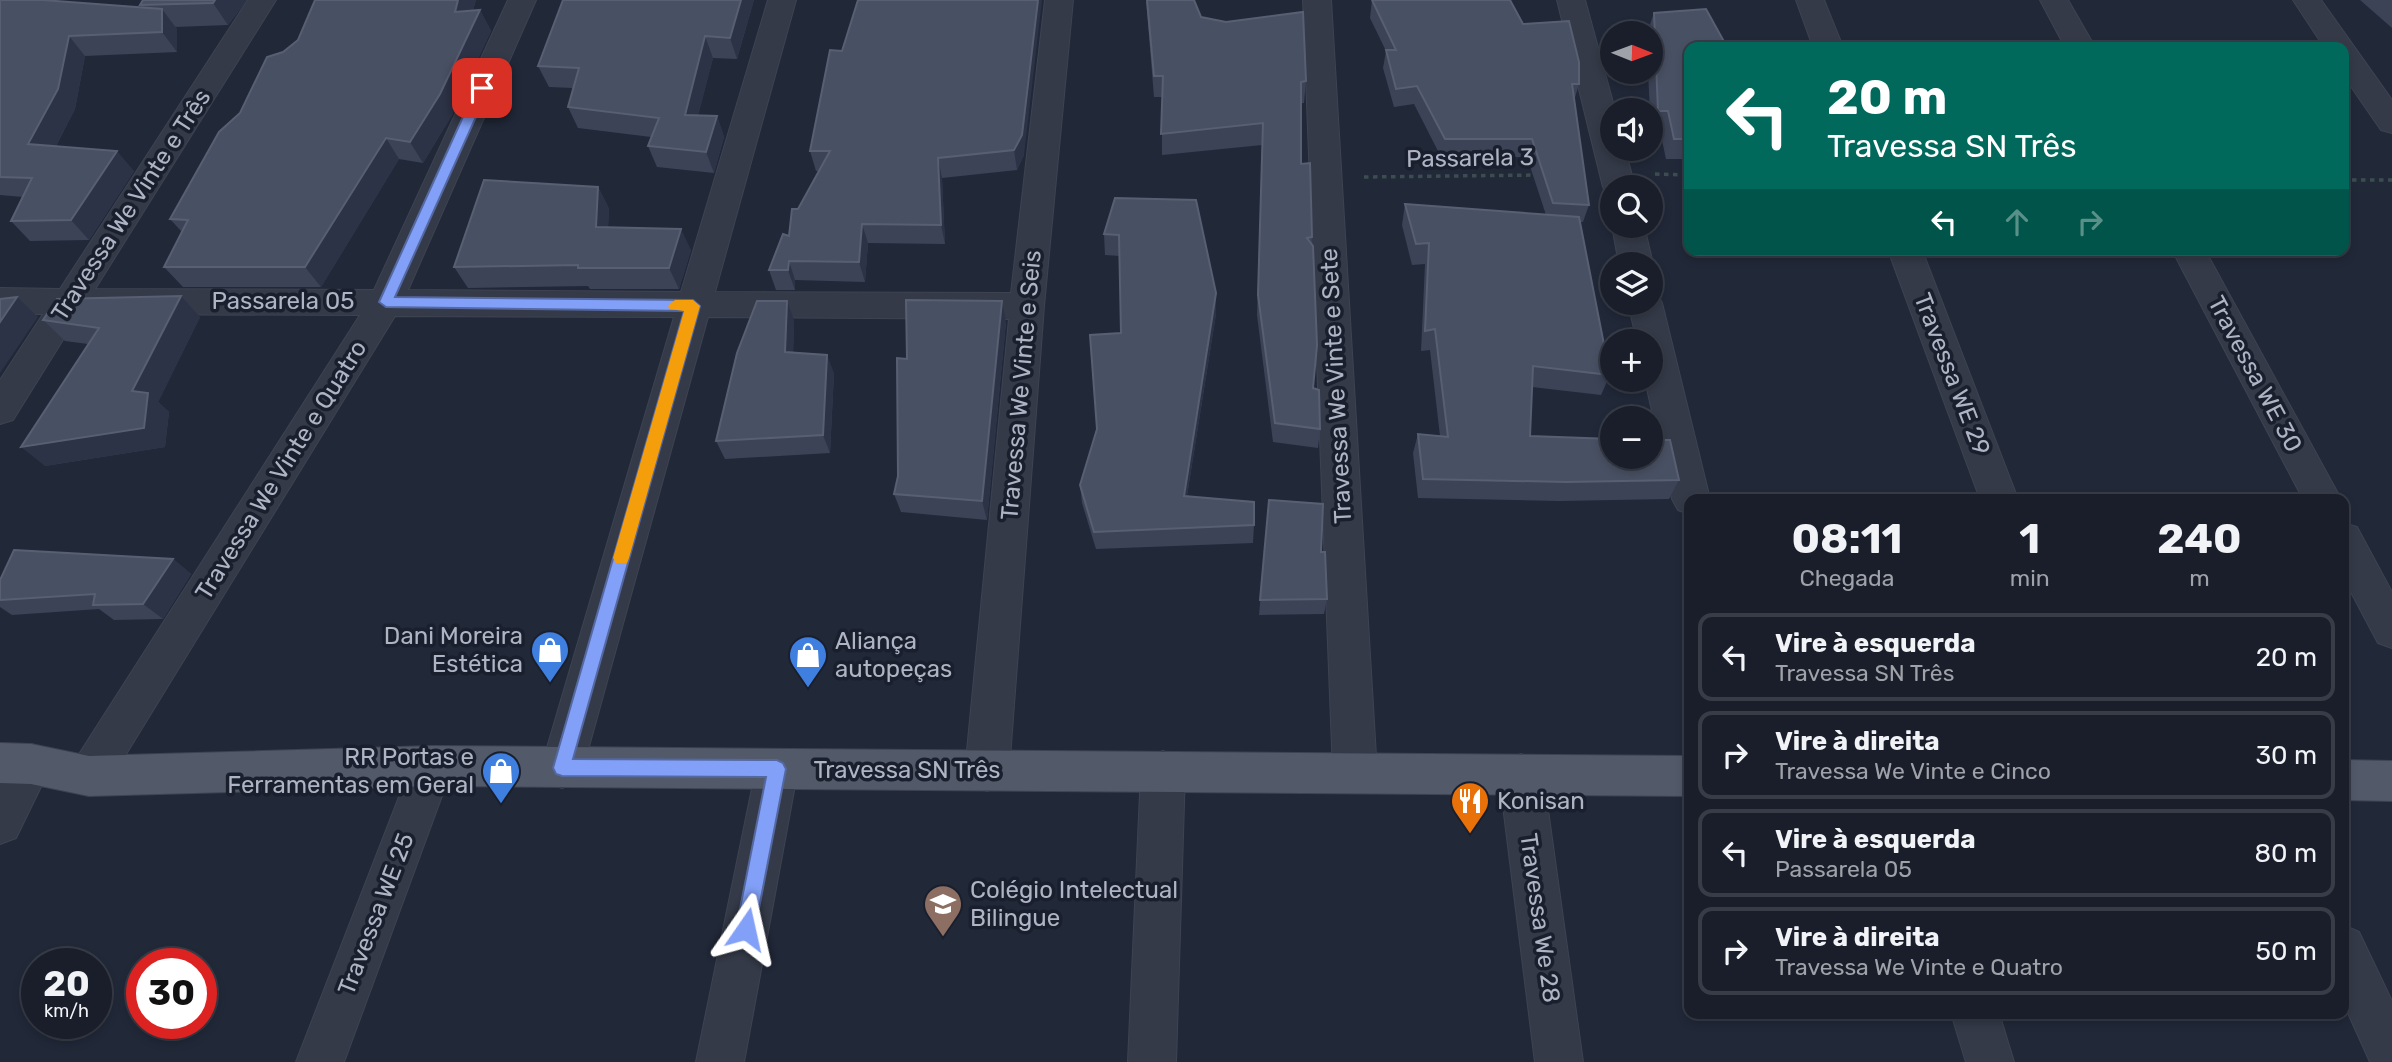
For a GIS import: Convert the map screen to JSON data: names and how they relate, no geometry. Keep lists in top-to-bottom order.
{
  "streets": {
    "main road": ["Travessa SN Três"],
    "street": [
      "Travessa We Vinte e Três",
      "Passarela 05",
      "Travessa WE 29",
      "Travessa WE 30",
      "Travessa We Vinte e Seis",
      "Travessa We Vinte e Sete",
      "Travessa We Vinte e Quatro",
      "Travessa WE 25",
      "Travessa We 28"
    ],
    "path": ["Passarela 3"]
  },
  "crossings": [
    ["Passarela 3", "Travessa We Vinte e Sete"],
    ["Travessa We Vinte e Três", "Passarela 05"],
    ["Passarela 05", "Travessa We Vinte e Seis"],
    ["Passarela 05", "Travessa We Vinte e Quatro"],
    ["Travessa We Vinte e Seis", "Travessa SN Três"],
    ["Travessa We Vinte e Sete", "Travessa SN Três"],
    ["Travessa We Vinte e Quatro", "Travessa SN Três"],
    ["Travessa SN Três", "Travessa WE 25"],
    ["Travessa SN Três", "Travessa We 28"]
  ],
  "places": {
    "shop": ["Dani Moreira Estética", "Aliança autopeças", "RR Portas e Ferramentas em Geral"],
    "restaurant": ["Konisan"],
    "school or university": ["Colégio Intelectual Bilingue"]
  },
  "north": "right",
  "page": {
    "map_buttons": ["+", "−"],
    "turn": ["20 m", "Travessa SN Três"],
    "eta": [
      "08:11",
      "Chegada",
      "1",
      "min",
      "240",
      "m"
    ],
    "list": [
      {
        "name": "Vire à esquerda",
        "note": "Travessa SN Três",
        "value": "20 m"
      },
      {
        "name": "Vire à direita",
        "note": "Travessa We Vinte e Cinco",
        "value": "30 m"
      },
      {
        "name": "Vire à esquerda",
        "note": "Passarela 05",
        "value": "80 m"
      },
      {
        "name": "Vire à direita",
        "note": "Travessa We Vinte e Quatro",
        "value": "50 m"
      }
    ],
    "speed": "20 km/h",
    "limit": "30"
  }
}
